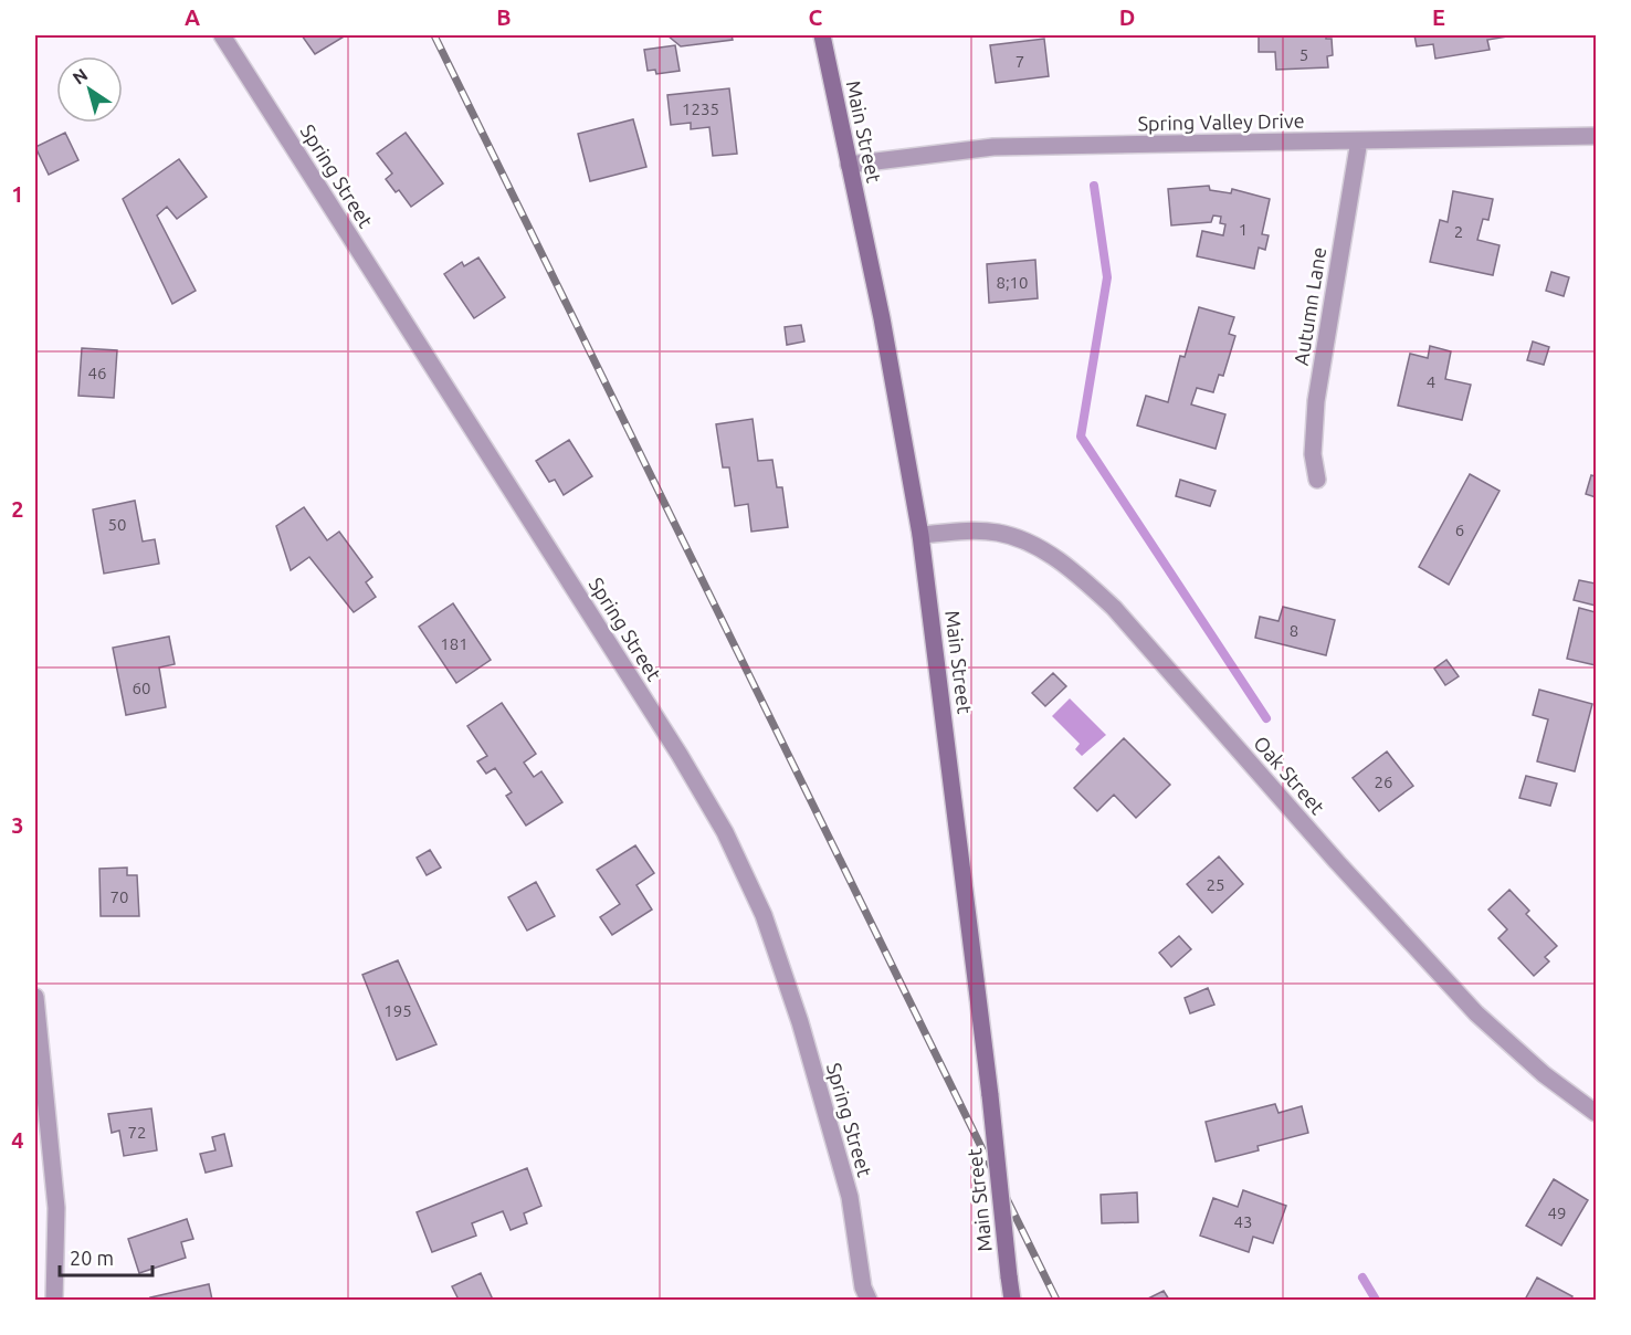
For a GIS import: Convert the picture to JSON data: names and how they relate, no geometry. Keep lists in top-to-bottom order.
{
  "streets": {
    "main road": ["Main Street"],
    "street": [
      "Spring Valley Drive",
      "Spring Street",
      "Autumn Lane",
      "Oak Street"
    ]
  },
  "crossings": [
    ["Spring Valley Drive", "Main Street"],
    ["Spring Valley Drive", "Autumn Lane"],
    ["Main Street", "Oak Street"]
  ],
  "house_numbers": [
    "5",
    "7",
    "1235",
    "1",
    "2",
    "8;10",
    "46",
    "4",
    "50",
    "6",
    "8",
    "181",
    "60",
    "26",
    "25",
    "70",
    "195",
    "72",
    "49",
    "43"
  ],
  "scale_bar": "20 m",
  "north": "top left",
  "grid": {
    "columns": [
      "A",
      "B",
      "C",
      "D",
      "E"
    ],
    "rows": [
      "1",
      "2",
      "3",
      "4"
    ]
  }
}
